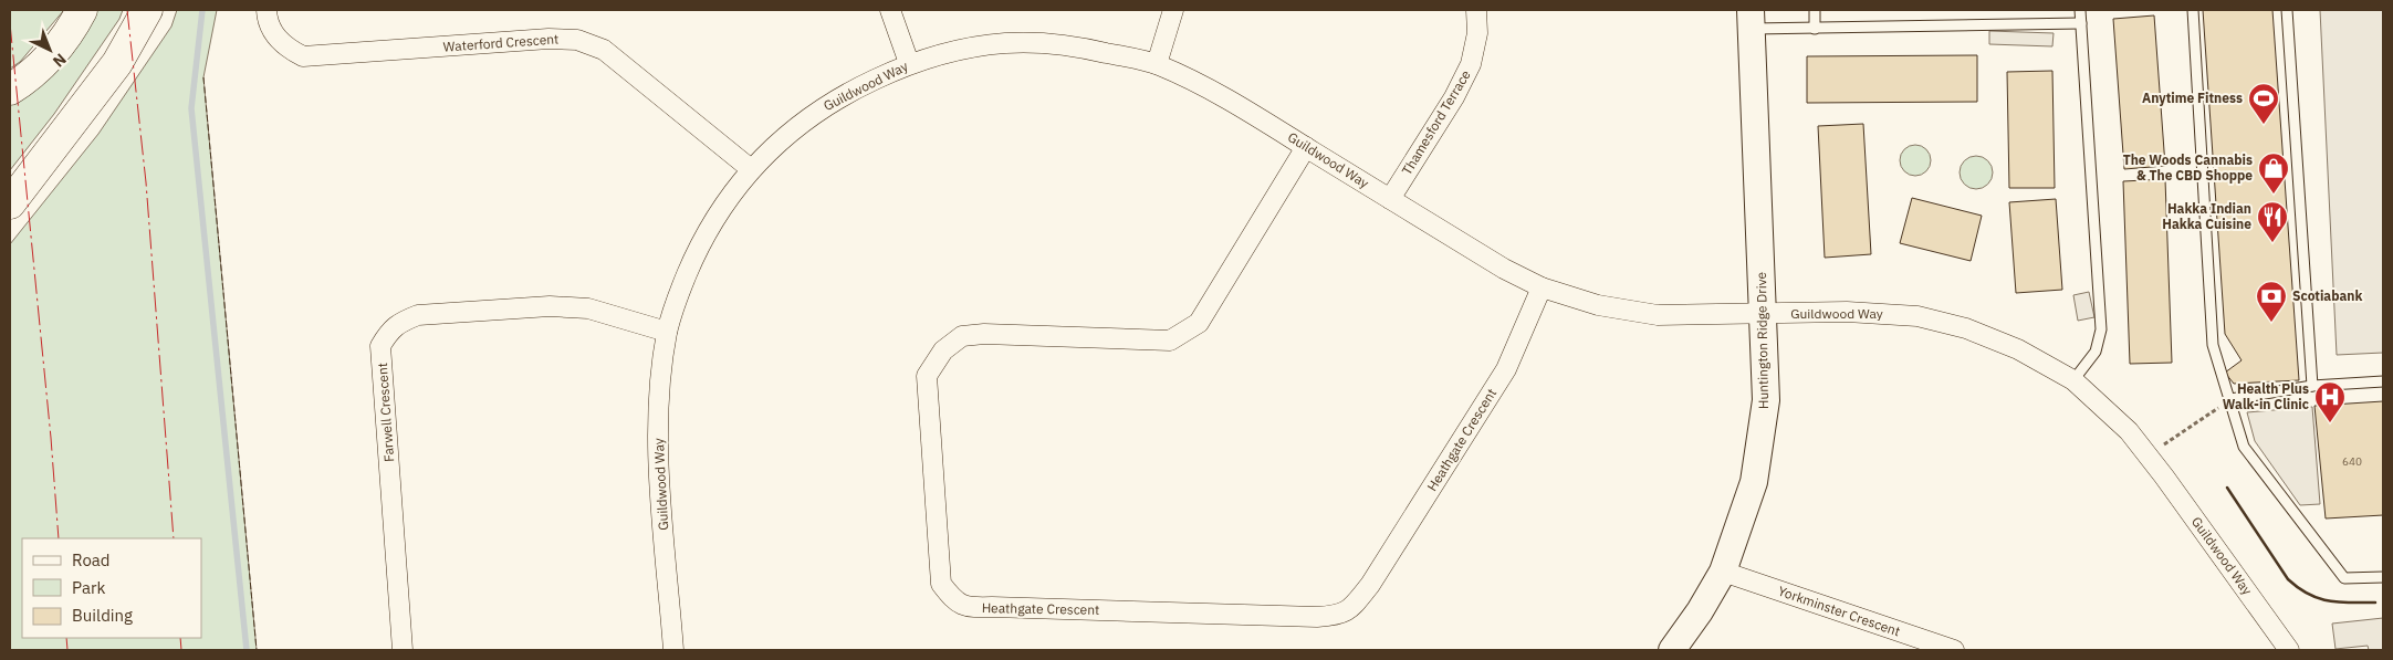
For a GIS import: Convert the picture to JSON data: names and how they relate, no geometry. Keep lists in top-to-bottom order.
{
  "streets": {
    "street": [
      "Waterford Crescent",
      "Guildwood Way",
      "Thamesford Terrace",
      "Huntington Ridge Drive",
      "Farwell Crescent",
      "Heathgate Crescent",
      "Yorkminster Crescent"
    ]
  },
  "crossings": [
    ["Waterford Crescent", "Guildwood Way"],
    ["Guildwood Way", "Thamesford Terrace"],
    ["Guildwood Way", "Huntington Ridge Drive"],
    ["Guildwood Way", "Farwell Crescent"],
    ["Guildwood Way", "Heathgate Crescent"],
    ["Huntington Ridge Drive", "Yorkminster Crescent"]
  ],
  "places": {
    "sports": ["Anytime Fitness"],
    "shop": ["The Woods Cannabis & The CBD Shoppe"],
    "restaurant": ["Hakka Indian Hakka Cuisine"],
    "bank": ["Scotiabank"],
    "hospital": ["Health Plus Walk-in Clinic"]
  },
  "house_numbers": ["640"],
  "legend": ["Road", "Park", "Building"],
  "north": "bottom right"
}
